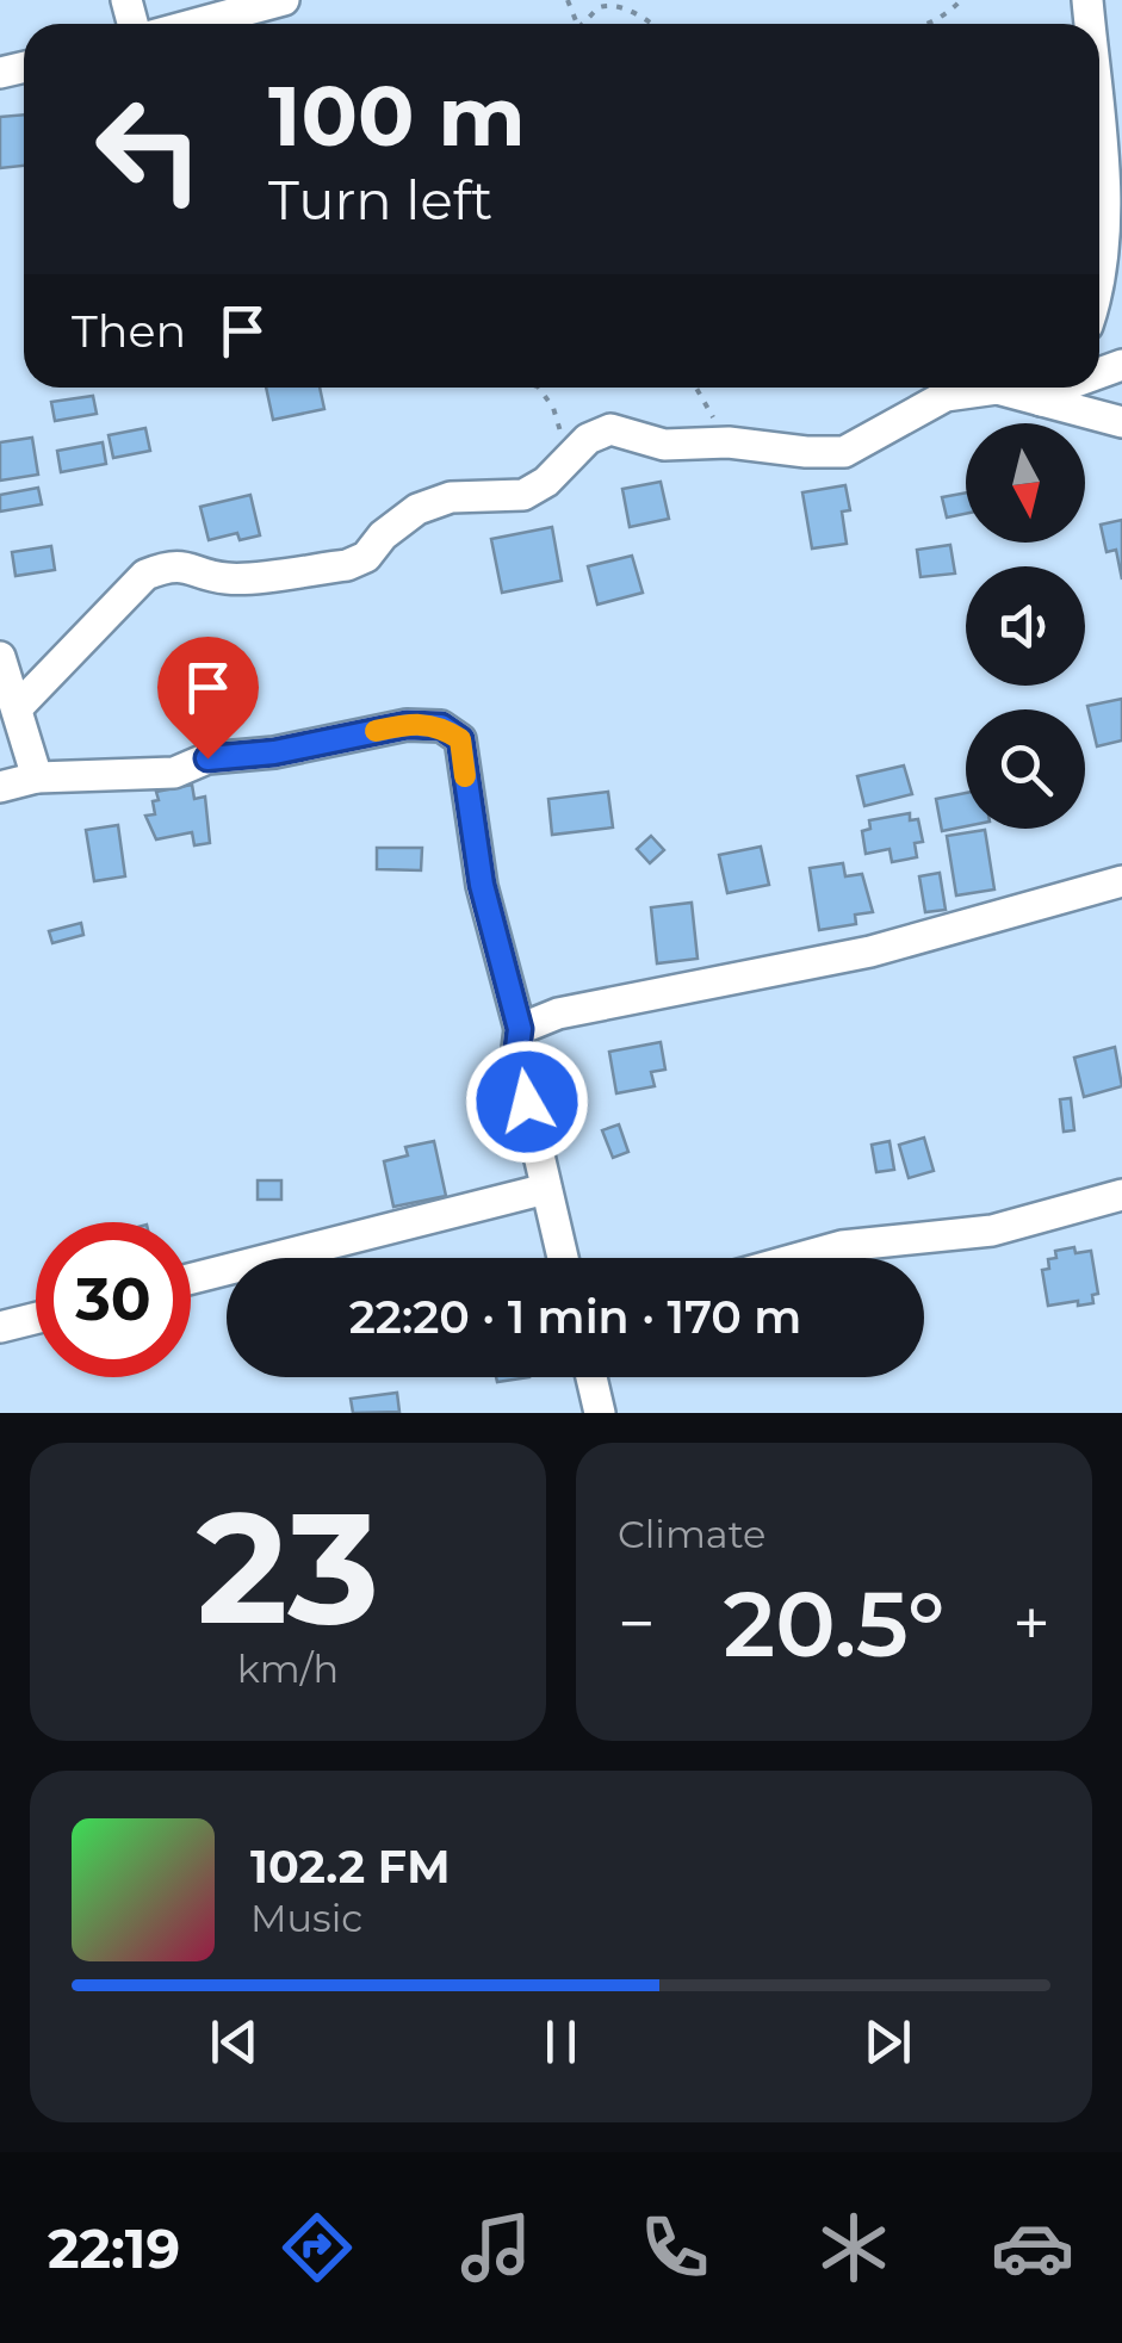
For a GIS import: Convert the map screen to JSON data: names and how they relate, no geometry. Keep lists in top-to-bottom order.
{
  "north": "bottom",
  "page": {
    "turn": ["100 m", "Turn left"],
    "then": "Then",
    "limit": "30",
    "trip": "22:20 · 1 min · 170 m",
    "tile": [
      ["23", "km/h"],
      "Climate"
    ],
    "heat": ["−", "20.5°", "+"],
    "song": ["102.2 FM", "Music"],
    "tabs": "22:19"
  }
}
